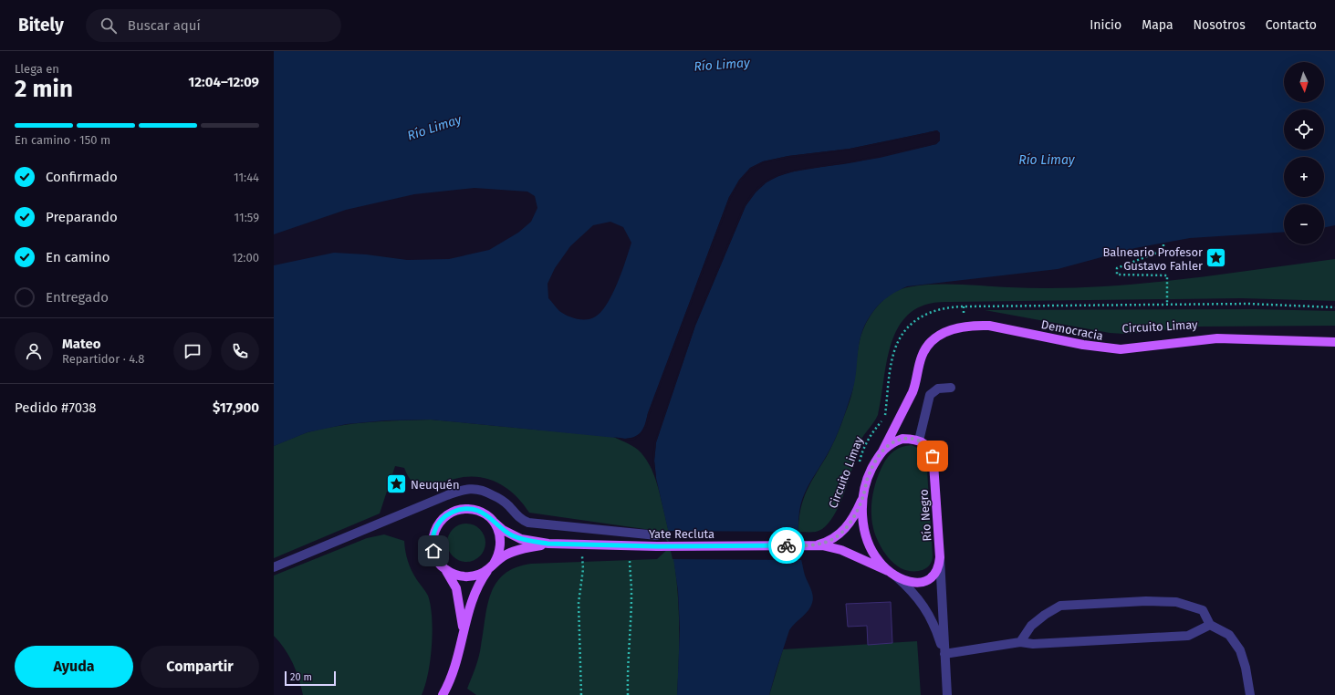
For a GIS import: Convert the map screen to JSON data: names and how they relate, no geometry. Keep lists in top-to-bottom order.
{
  "streets": {
    "main road": ["Democracia", "Río Negro", "Yate Recluta"],
    "path": ["Circuito Limay"]
  },
  "crossings": [
    ["Democracia", "Río Negro"],
    ["Río Negro", "Yate Recluta"]
  ],
  "water": ["Río Limay"],
  "places": {
    "place": ["Balneario Profesor Gustavo Fahler", "Neuquén"]
  },
  "scale_bar": "20 m",
  "north": "bottom",
  "page": {
    "header": "Bitely",
    "search": "Buscar aquí",
    "nav": [
      "Inicio",
      "Mapa",
      "Nosotros",
      "Contacto"
    ],
    "heading": ["2 min", "Llega en", "12:04–12:09"],
    "panel": [
      "Mateo",
      "Repartidor · 4.8",
      "Pedido #7038",
      "$17,900"
    ],
    "map_buttons": ["+", "−"],
    "bar": "En camino · 150 m",
    "list": [
      ["Confirmado", "11:44"],
      ["Preparando", "11:59"],
      ["En camino", "12:00"],
      "Entregado"
    ],
    "buttons": ["Ayuda", "Compartir"],
    "scale": "20 m"
  }
}
